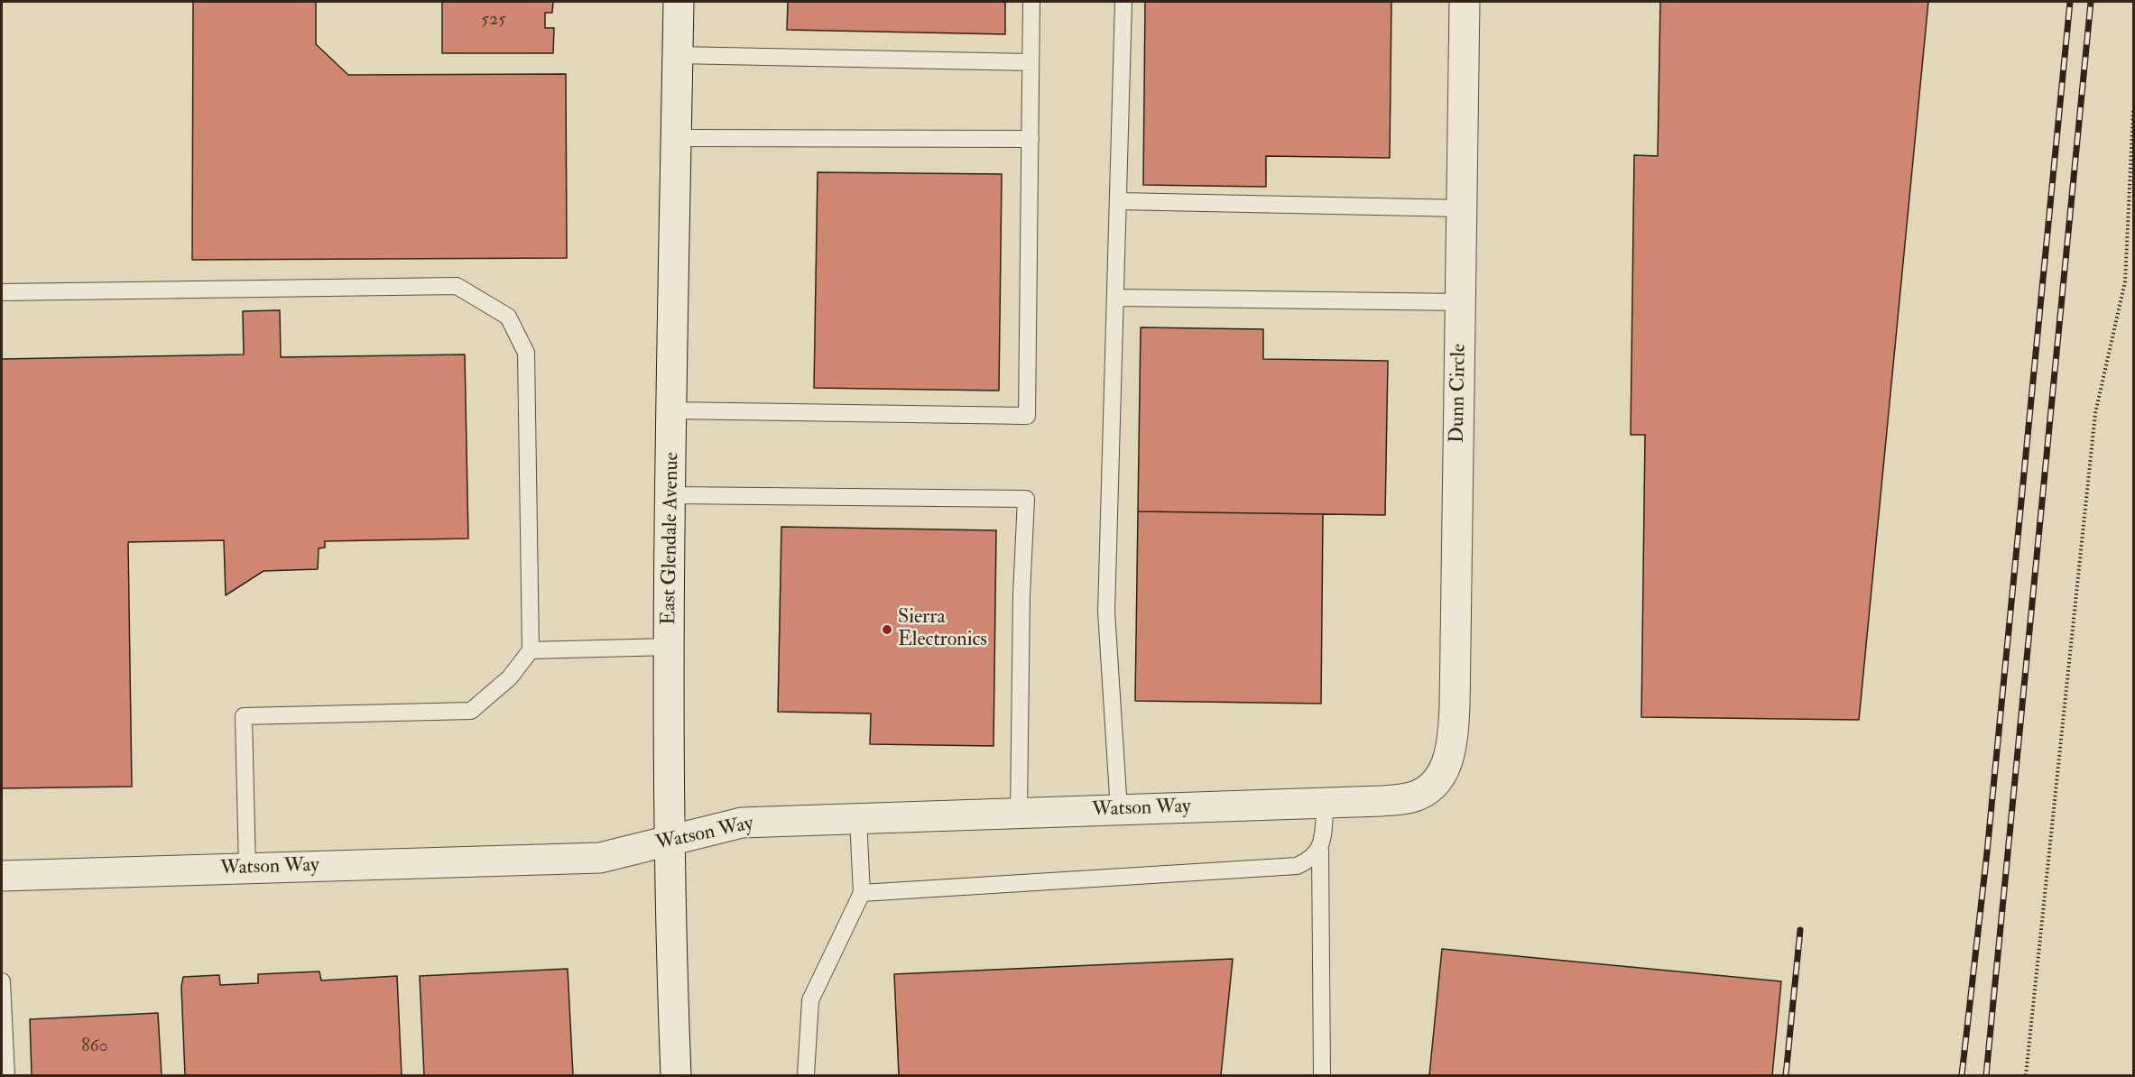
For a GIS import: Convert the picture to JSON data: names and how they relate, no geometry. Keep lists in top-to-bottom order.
{
  "streets": {
    "street": ["Dunn Circle", "East Glendale Avenue", "Watson Way"]
  },
  "crossings": [
    ["Dunn Circle", "Watson Way"],
    ["East Glendale Avenue", "Watson Way"]
  ],
  "places": ["Sierra Electronics"],
  "house_numbers": ["525", "860"]
}
